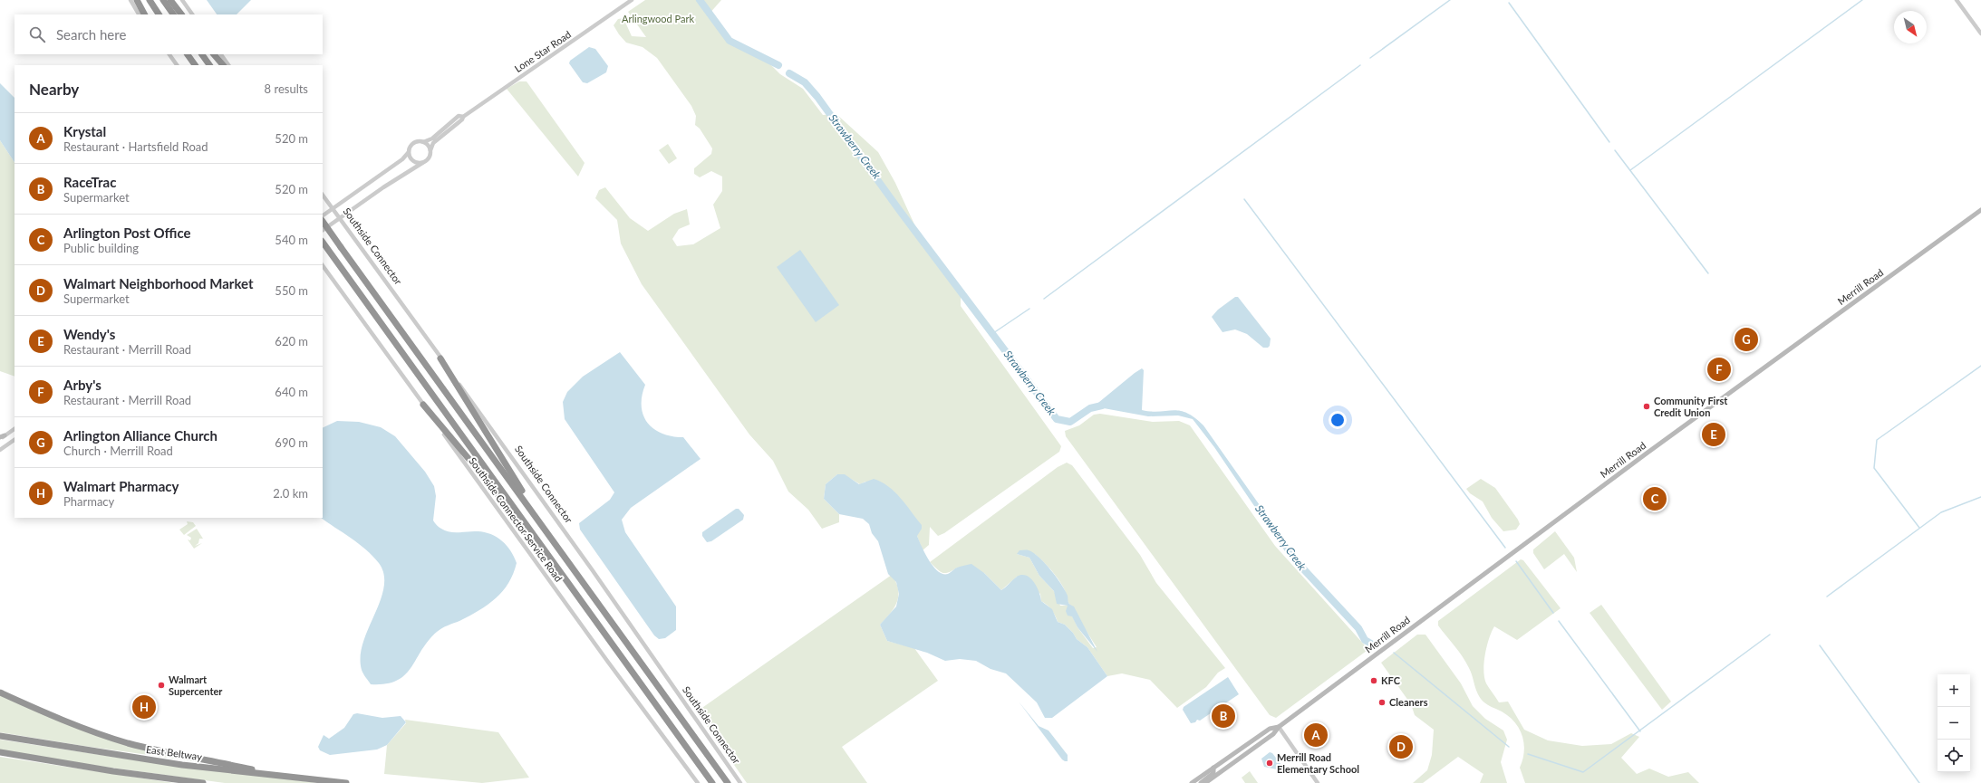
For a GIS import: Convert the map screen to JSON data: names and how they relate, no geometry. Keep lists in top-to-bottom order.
{
  "streets": {
    "highway": ["Southside Connector", "East Beltway"],
    "main road": ["Merrill Road"],
    "street": ["Lone Star Road", "Southside Connector Service Road"]
  },
  "water": ["Strawberry Creek"],
  "parks": ["Arlingwood Park"],
  "places": [
    "Community First Credit Union",
    "KFC",
    "Walmart Supercenter",
    "Cleaners",
    "Merrill Road Elementary School"
  ],
  "north": "bottom right",
  "page": {
    "search": "Search here",
    "heading": ["Nearby", "8 results"],
    "list": [
      {
        "mark": "A",
        "name": "Krystal",
        "note": "Restaurant · Hartsfield Road",
        "value": "520 m"
      },
      {
        "mark": "B",
        "name": "RaceTrac",
        "note": "Supermarket",
        "value": "520 m"
      },
      {
        "mark": "C",
        "name": "Arlington Post Office",
        "note": "Public building",
        "value": "540 m"
      },
      {
        "mark": "D",
        "name": "Walmart Neighborhood Market",
        "note": "Supermarket",
        "value": "550 m"
      },
      {
        "mark": "E",
        "name": "Wendy's",
        "note": "Restaurant · Merrill Road",
        "value": "620 m"
      },
      {
        "mark": "F",
        "name": "Arby's",
        "note": "Restaurant · Merrill Road",
        "value": "640 m"
      },
      {
        "mark": "G",
        "name": "Arlington Alliance Church",
        "note": "Church · Merrill Road",
        "value": "690 m"
      },
      {
        "mark": "H",
        "name": "Walmart Pharmacy",
        "note": "Pharmacy",
        "value": "2.0 km"
      }
    ],
    "pins": [
      "G",
      "F",
      "E",
      "C",
      "H",
      "B",
      "A",
      "D"
    ],
    "map_buttons": ["+", "−"]
  }
}
